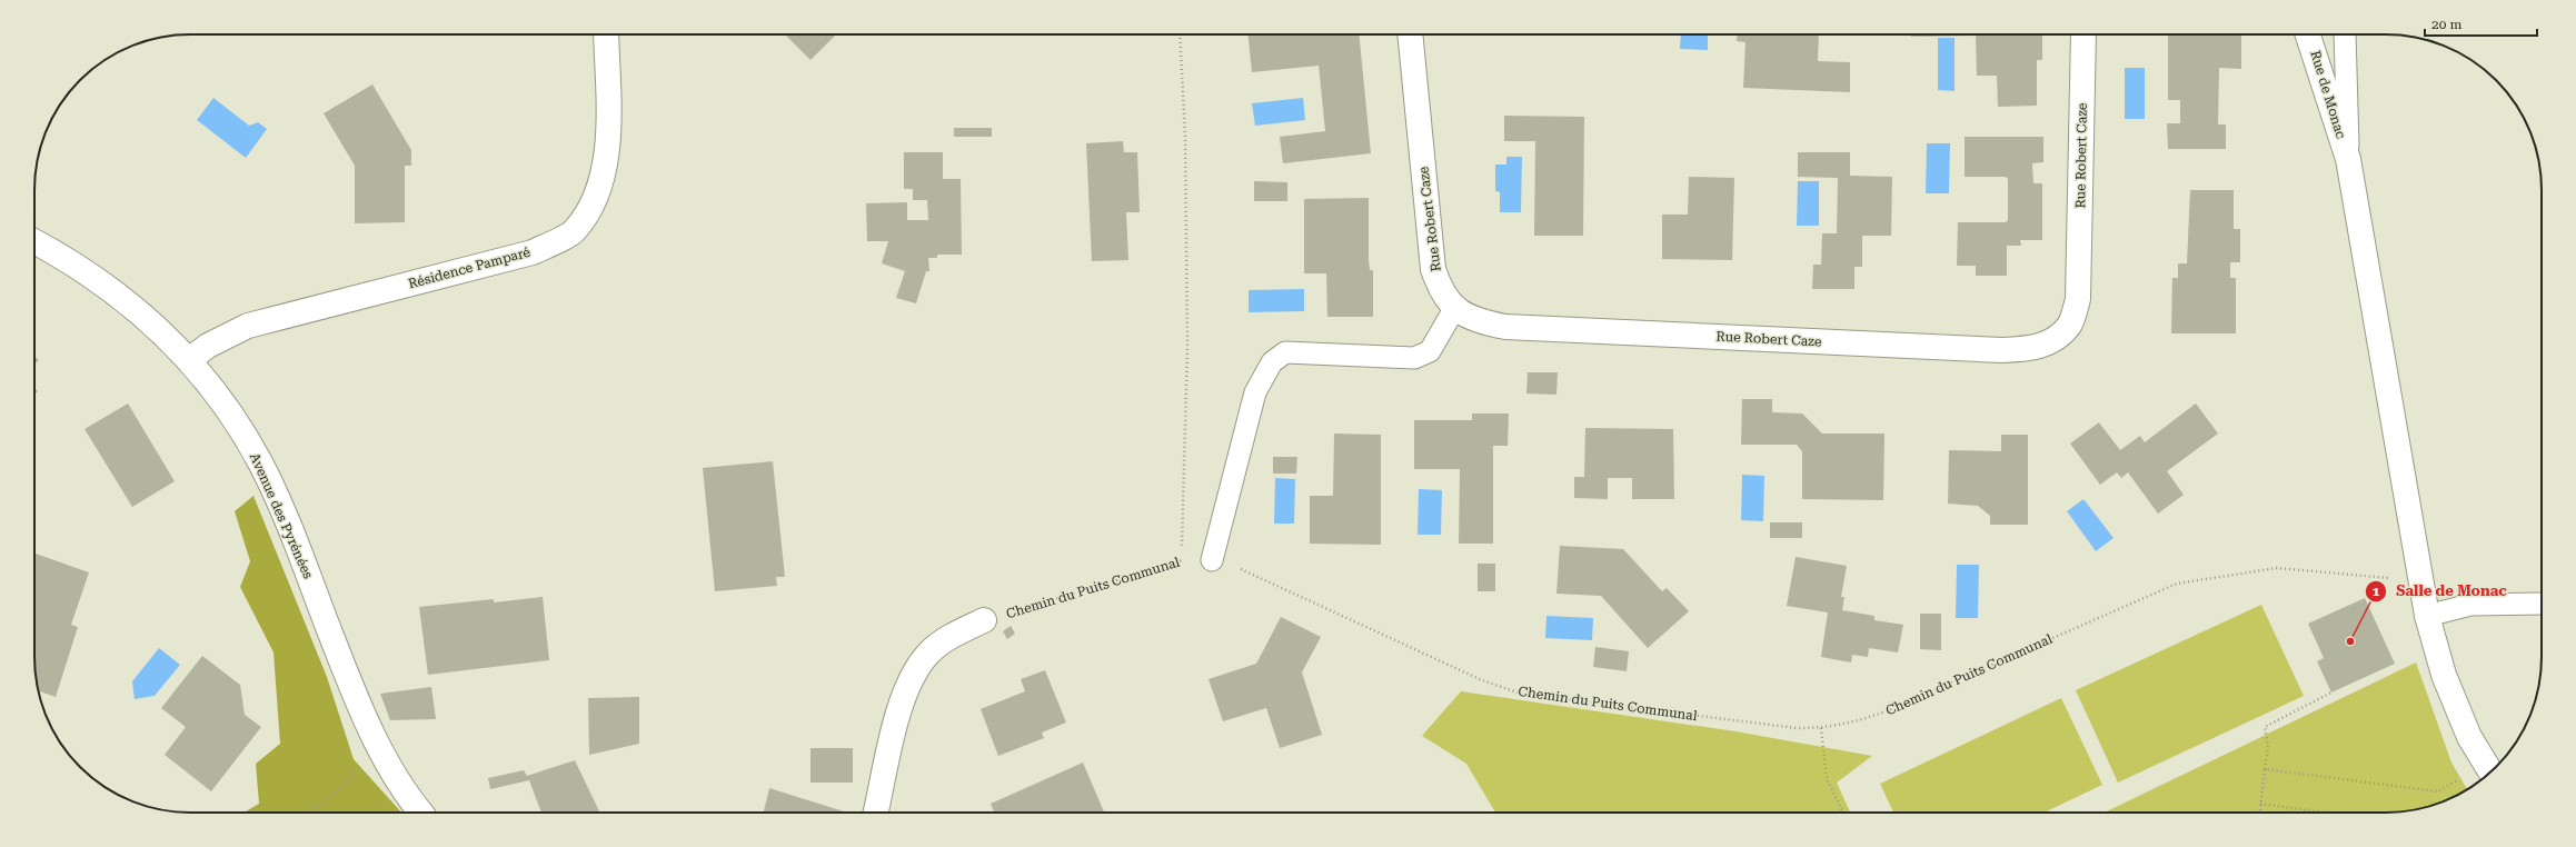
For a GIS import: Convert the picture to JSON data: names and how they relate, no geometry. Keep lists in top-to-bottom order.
{
  "streets": {
    "street": [
      "Rue de Monac",
      "Rue Robert Caze",
      "Résidence Pamparé",
      "Avenue des Pyrénées"
    ],
    "path": ["Chemin du Puits Communal"]
  },
  "crossings": [
    ["Rue de Monac", "Chemin du Puits Communal"],
    ["Résidence Pamparé", "Avenue des Pyrénées"]
  ],
  "places": ["Salle de Monac"],
  "scale_bar": "20 m"
}
